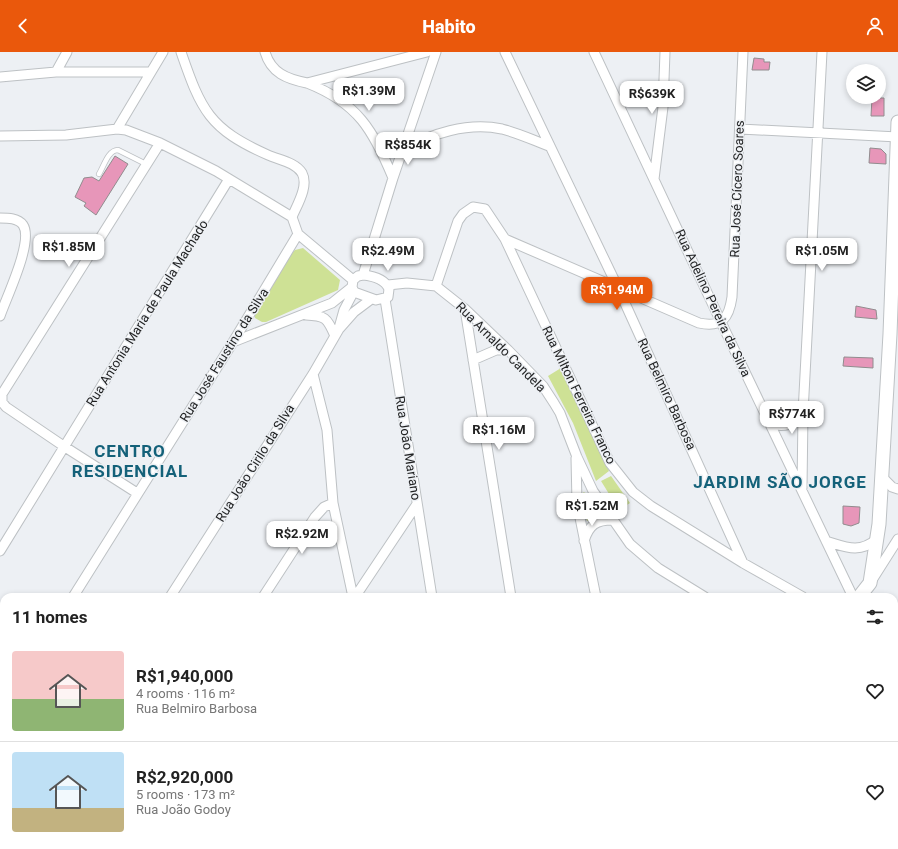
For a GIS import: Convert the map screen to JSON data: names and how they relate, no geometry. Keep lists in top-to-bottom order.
{
  "streets": {
    "street": [
      "Rua José Cícero Soares",
      "Rua Adelino Pereira da Silva",
      "Rua Antonia Maria de Paula Machado",
      "Rua Arnaldo Candela",
      "Rua José Faustino da Silva",
      "Rua Belmiro Barbosa",
      "Rua Milton Ferreira Franco",
      "Rua João Mariano",
      "Rua João Cirilo da Silva"
    ]
  },
  "crossings": [
    ["Rua José Cícero Soares", "Rua Adelino Pereira da Silva"],
    ["Rua Arnaldo Candela", "Rua Milton Ferreira Franco"],
    ["Rua Belmiro Barbosa", "Rua Milton Ferreira Franco"],
    ["Rua João Mariano", "Rua João Cirilo da Silva"]
  ],
  "districts": ["CENTRO RESIDENCIAL", "JARDIM SÃO JORGE"],
  "page": {
    "header": "Habito",
    "price": [
      "R$1.39M",
      "R$639K",
      "R$854K",
      "R$1.85M",
      "R$2.49M",
      "R$1.05M",
      "R$1.94M",
      "R$774K",
      "R$1.16M",
      "R$1.52M",
      "R$2.92M"
    ],
    "heading": "11 homes",
    "list": [
      {
        "name": "R$1,940,000",
        "note": "4 rooms · 116 m² · Rua Belmiro Barbosa"
      },
      {
        "name": "R$2,920,000",
        "note": "5 rooms · 173 m² · Rua João Godoy"
      }
    ]
  }
}
